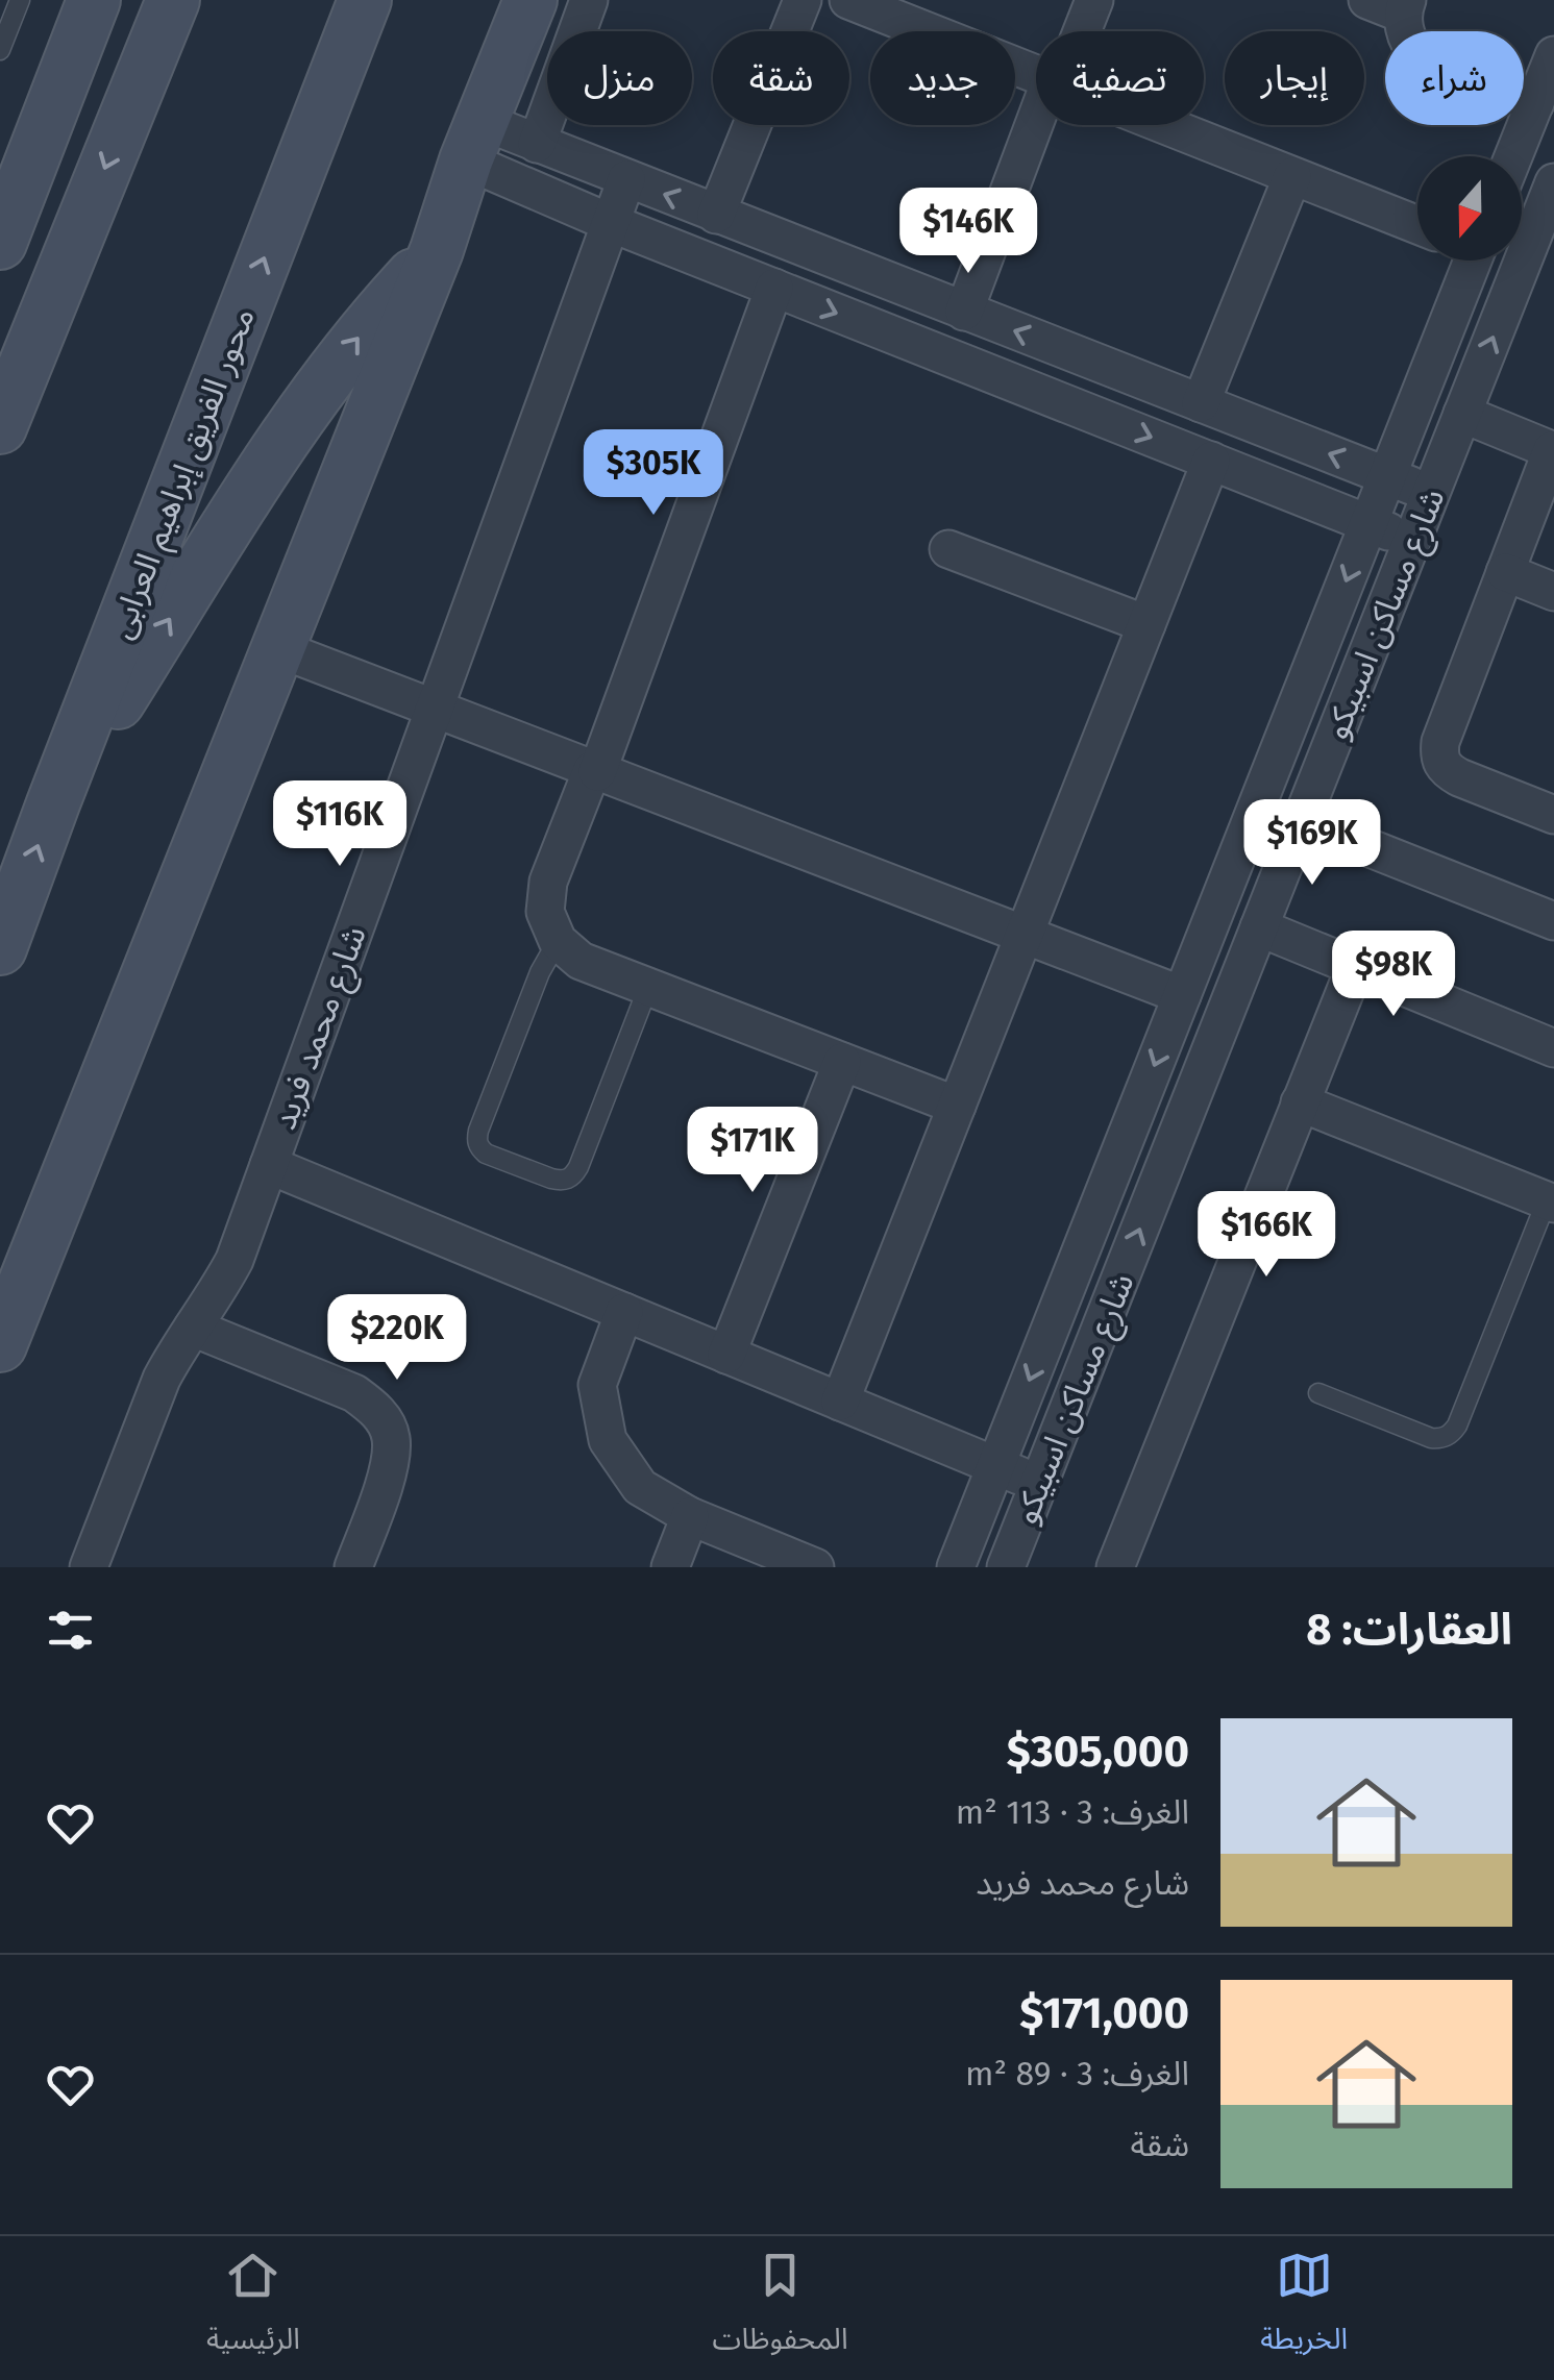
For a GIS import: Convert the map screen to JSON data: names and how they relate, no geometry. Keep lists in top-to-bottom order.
{
  "streets": {
    "main road": ["محور الفريق إبراهيم العرابى"],
    "street": ["شارع مساكن اسبيكو", "شارع محمد فريد"]
  },
  "north": "bottom",
  "page": {
    "chip": [
      "شراء",
      "إيجار",
      "تصفية",
      "جديد",
      "شقة",
      "منزل"
    ],
    "price": [
      "$146K",
      "$305K",
      "$116K",
      "$169K",
      "$98K",
      "$171K",
      "$166K",
      "$220K"
    ],
    "heading": "العقارات: 8",
    "list": [
      {
        "name": "$305,000",
        "note": "الغرف: 3 · 113 m² · شارع محمد فريد"
      },
      {
        "name": "$171,000",
        "note": "الغرف: 3 · 89 m² · شقة"
      }
    ],
    "tabs": ["الخريطة", "المحفوظات", "الرئيسية"]
  }
}
